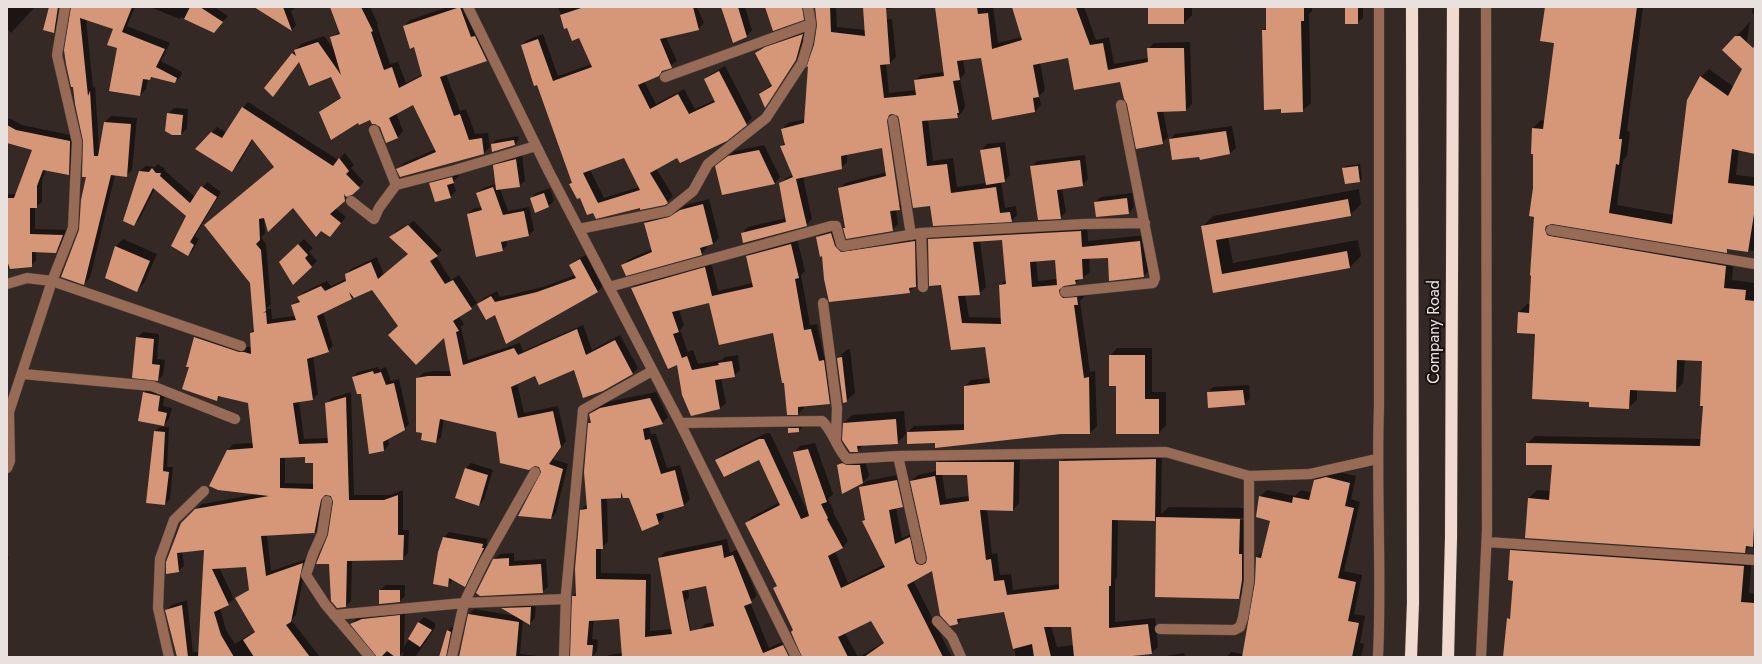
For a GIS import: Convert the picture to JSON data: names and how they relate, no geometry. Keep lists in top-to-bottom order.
{
  "streets": {
    "highway": ["Company Road"]
  }
}
